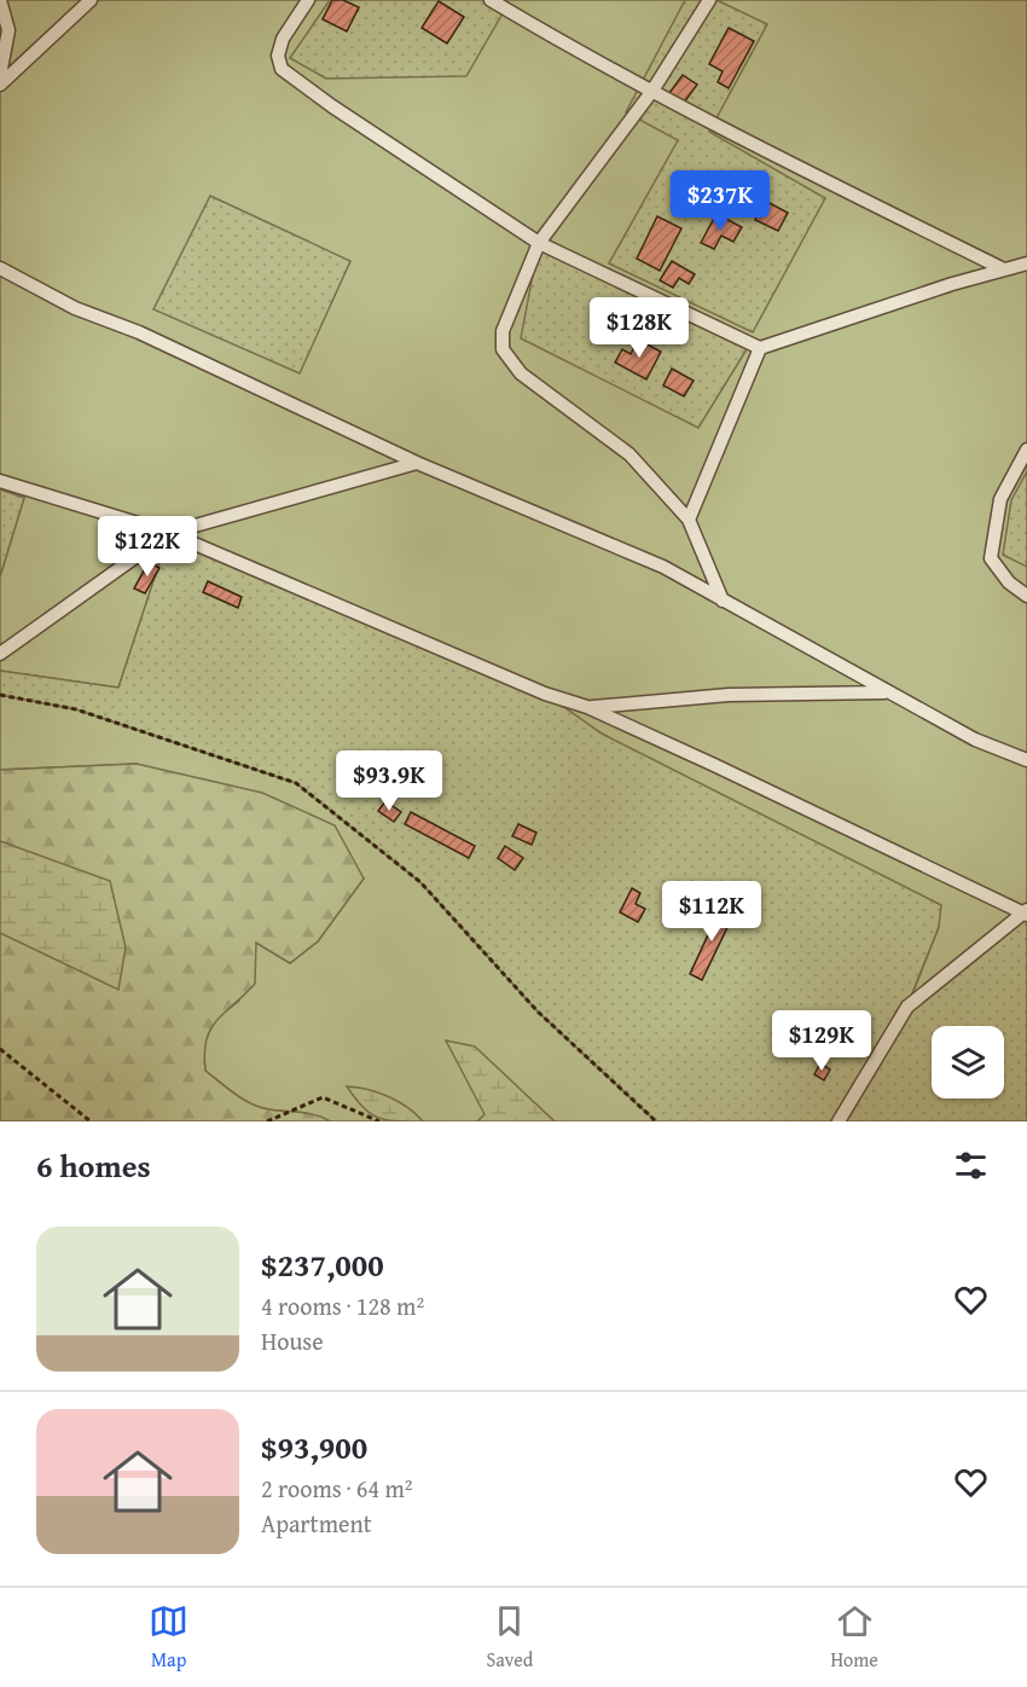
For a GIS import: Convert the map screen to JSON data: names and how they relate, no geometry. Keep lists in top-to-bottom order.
{
  "page": {
    "price": [
      "$237K",
      "$128K",
      "$122K",
      "$93.9K",
      "$112K",
      "$129K"
    ],
    "heading": "6 homes",
    "list": [
      {
        "name": "$237,000",
        "note": "4 rooms · 128 m² · House"
      },
      {
        "name": "$93,900",
        "note": "2 rooms · 64 m² · Apartment"
      }
    ],
    "tabs": ["Map", "Saved", "Home"]
  }
}
